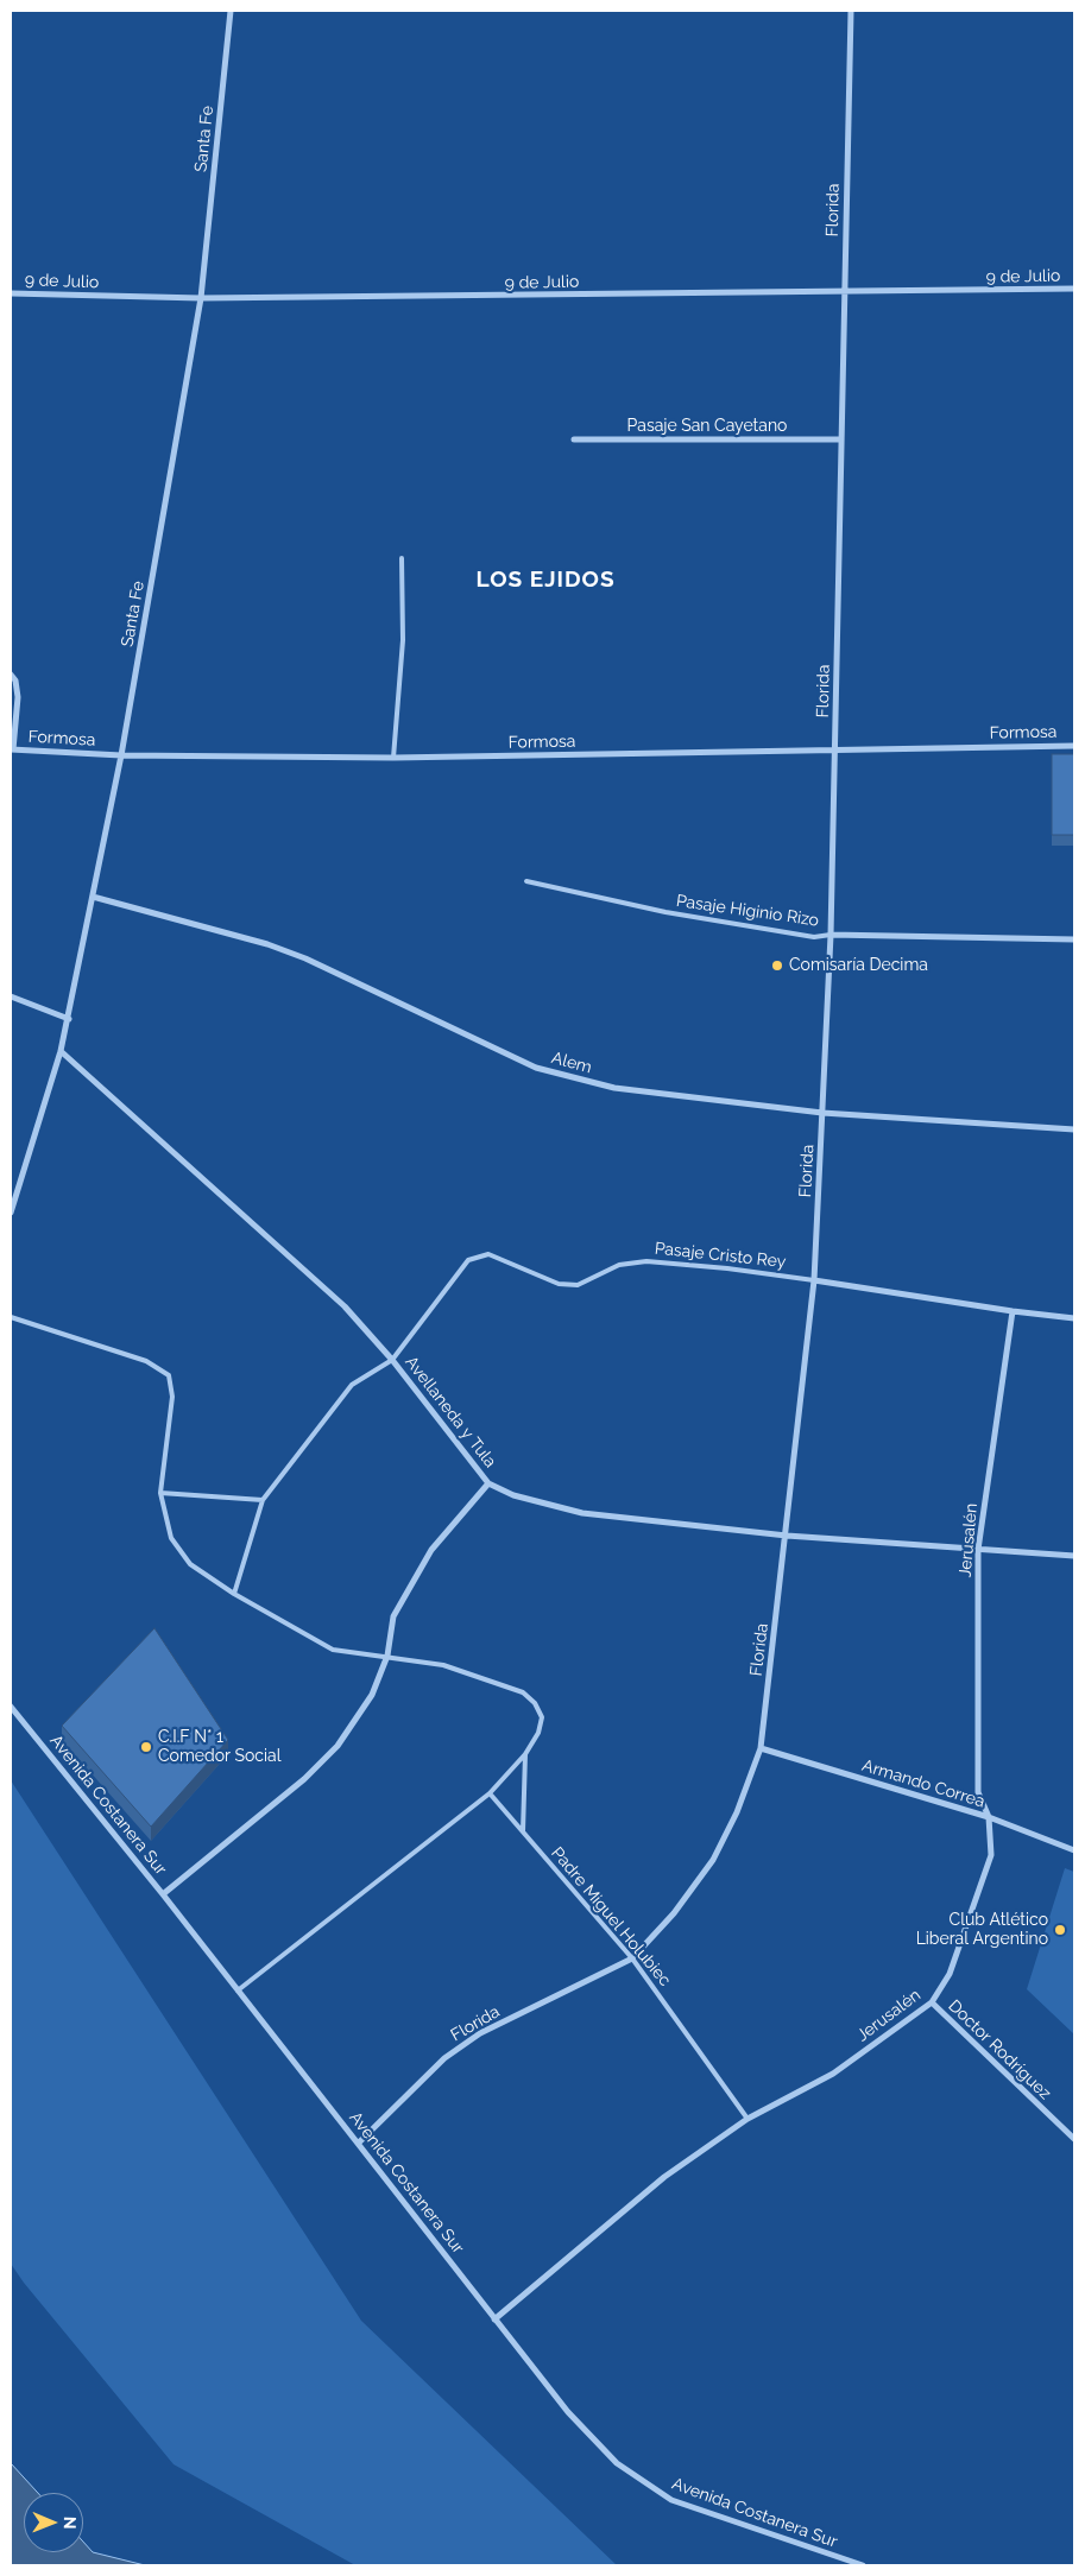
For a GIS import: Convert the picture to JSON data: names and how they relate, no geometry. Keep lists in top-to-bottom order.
{
  "streets": {
    "street": [
      "Santa Fe",
      "Florida",
      "9 de Julio",
      "Pasaje San Cayetano",
      "Formosa",
      "Pasaje Higinio Rizo",
      "Alem",
      "Pasaje Cristo Rey",
      "Avellaneda y Tula",
      "Jerusalén",
      "Armando Correa",
      "Avenida Costanera Sur",
      "Doctor Rodríguez"
    ],
    "lane": ["Padre Miguel Holubiec"]
  },
  "crossings": [
    ["Santa Fe", "9 de Julio"],
    ["Santa Fe", "Formosa"],
    ["Santa Fe", "Alem"],
    ["Santa Fe", "Avellaneda y Tula"],
    ["Florida", "9 de Julio"],
    ["Florida", "Pasaje San Cayetano"],
    ["Florida", "Formosa"],
    ["Florida", "Pasaje Higinio Rizo"],
    ["Florida", "Alem"],
    ["Florida", "Pasaje Cristo Rey"],
    ["Florida", "Avellaneda y Tula"],
    ["Florida", "Armando Correa"],
    ["Florida", "Avenida Costanera Sur"],
    ["Florida", "Padre Miguel Holubiec"],
    ["Pasaje Cristo Rey", "Avellaneda y Tula"],
    ["Pasaje Cristo Rey", "Jerusalén"],
    ["Avellaneda y Tula", "Jerusalén"],
    ["Jerusalén", "Armando Correa"],
    ["Jerusalén", "Avenida Costanera Sur"],
    ["Jerusalén", "Padre Miguel Holubiec"],
    ["Jerusalén", "Doctor Rodríguez"]
  ],
  "districts": ["LOS EJIDOS"],
  "places": ["Comisaría Decima", "C.I.F N* 1 Comedor Social", "Club Atlético Liberal Argentino"],
  "north": "right"
}
